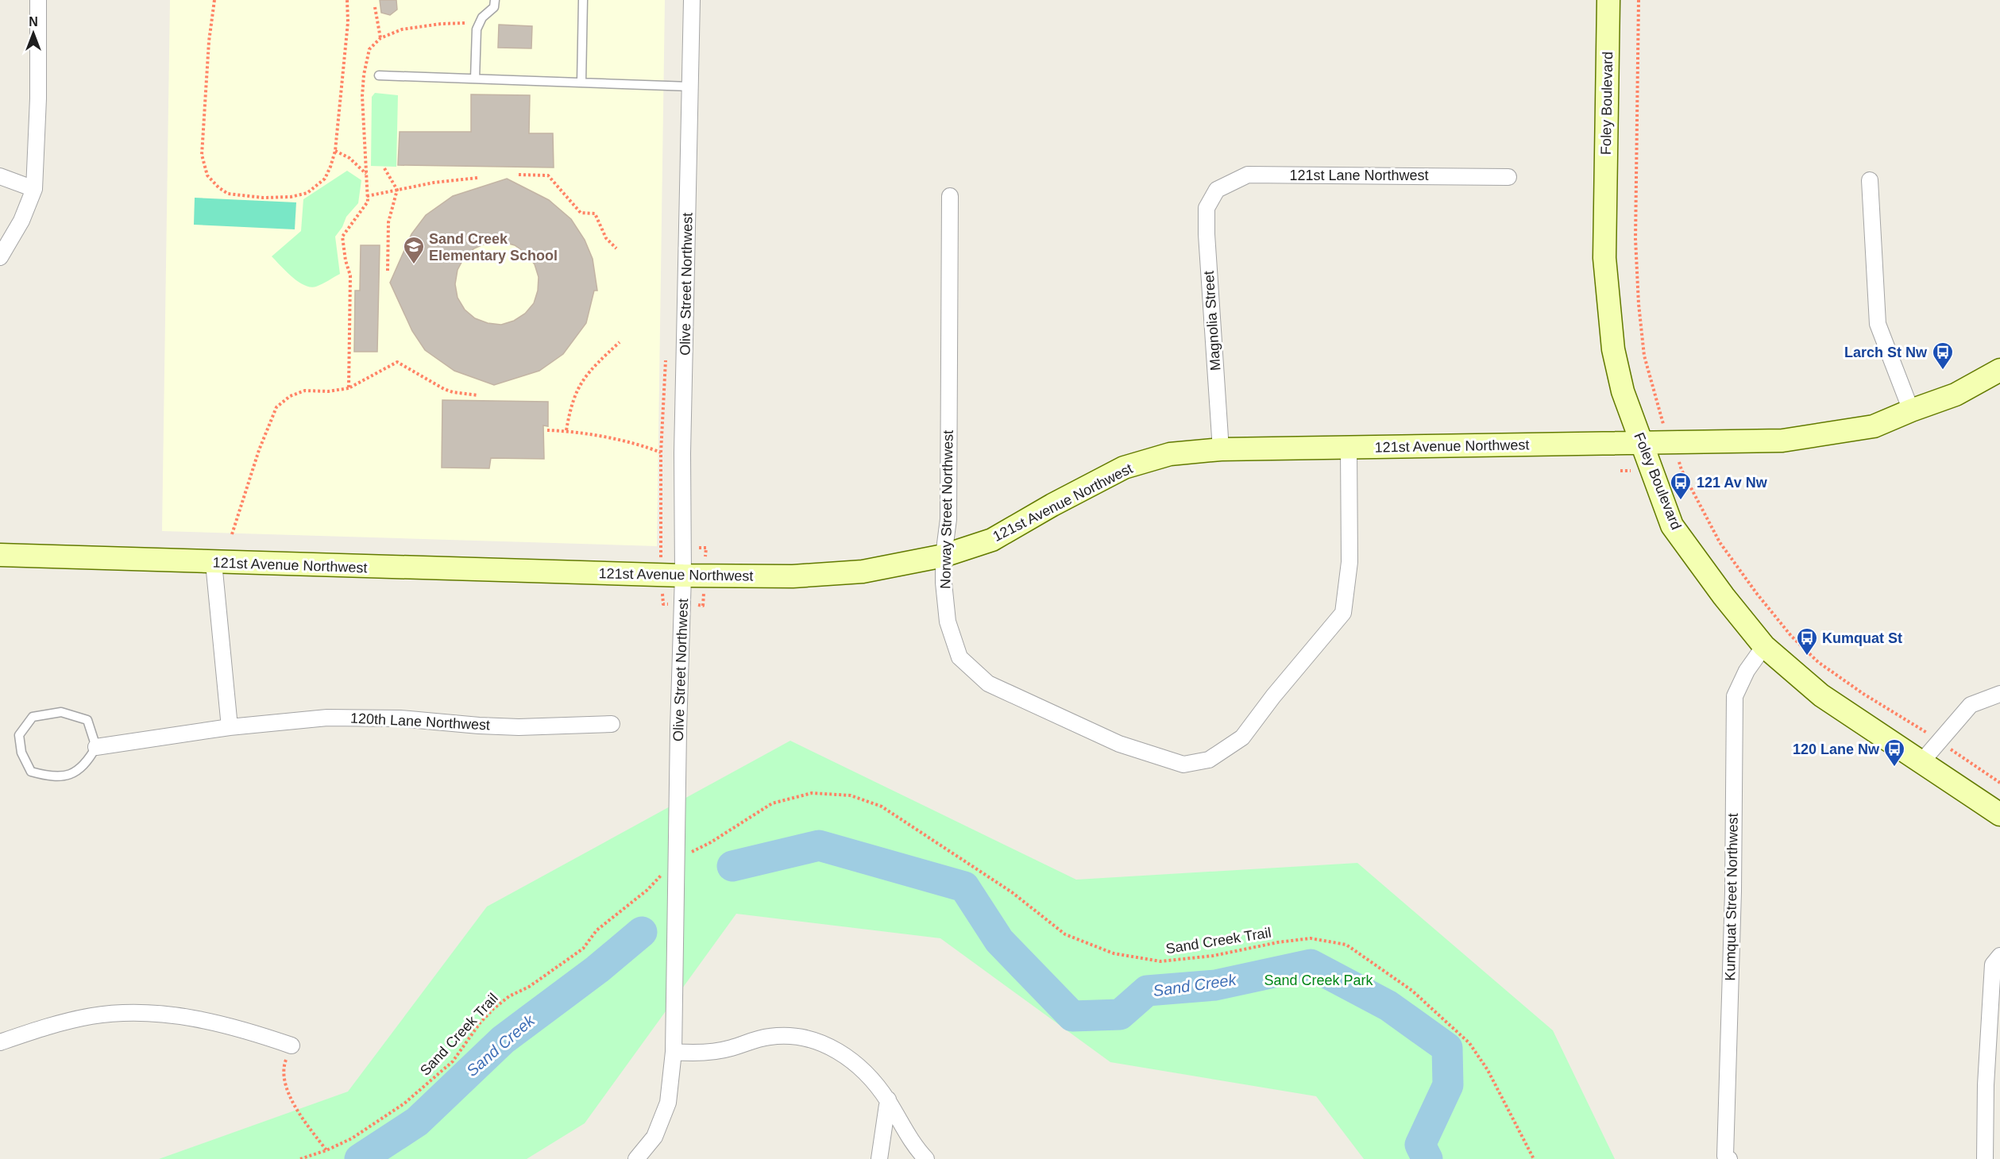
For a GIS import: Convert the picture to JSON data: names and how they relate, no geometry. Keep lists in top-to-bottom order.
{
  "streets": {
    "street": [
      "Foley Boulevard",
      "121st Lane Northwest",
      "Olive Street Northwest",
      "Magnolia Street",
      "121st Avenue Northwest",
      "Norway Street Northwest",
      "120th Lane Northwest",
      "Kumquat Street Northwest"
    ],
    "path": ["Sand Creek Trail"]
  },
  "crossings": [
    ["Foley Boulevard", "121st Avenue Northwest"],
    ["Foley Boulevard", "Kumquat Street Northwest"],
    ["121st Lane Northwest", "Magnolia Street"],
    ["Olive Street Northwest", "121st Avenue Northwest"],
    ["Magnolia Street", "121st Avenue Northwest"],
    ["121st Avenue Northwest", "Norway Street Northwest"]
  ],
  "water": ["Sand Creek"],
  "parks": ["Sand Creek Park"],
  "places": {
    "school or university": ["Sand Creek Elementary School"],
    "bus stop": [
      "Larch St Nw",
      "121 Av Nw",
      "Kumquat St",
      "120 Lane Nw"
    ]
  },
  "north": "top"
}
